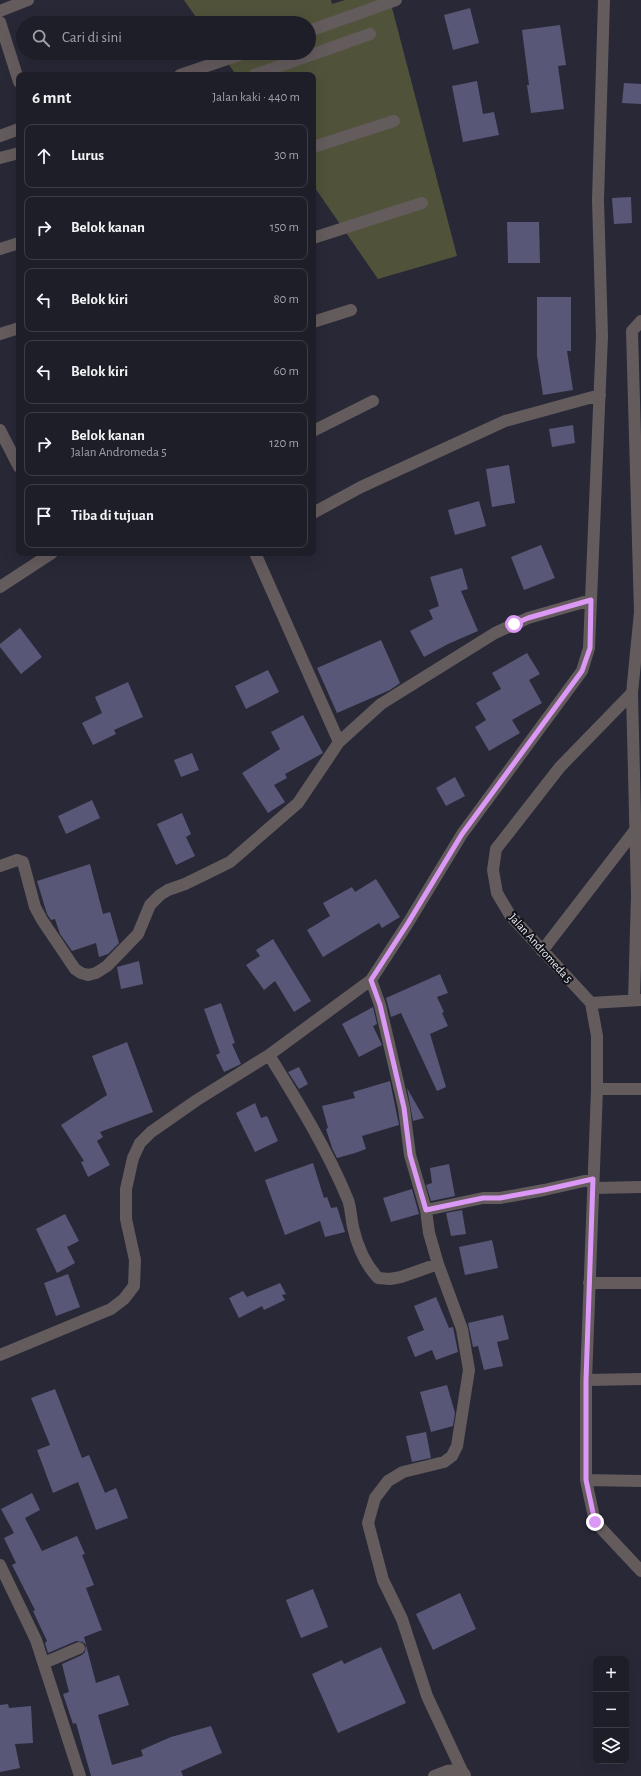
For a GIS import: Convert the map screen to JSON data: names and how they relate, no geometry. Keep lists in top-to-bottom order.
{
  "streets": {
    "street": ["Jalan Andromeda 5"]
  },
  "page": {
    "search": "Cari di sini",
    "heading": ["6 mnt", "Jalan kaki · 440 m"],
    "list": [
      ["Lurus", "30 m"],
      ["Belok kanan", "150 m"],
      ["Belok kiri", "80 m"],
      ["Belok kiri", "60 m"],
      ["Belok kanan", "Jalan Andromeda 5", "120 m"],
      "Tiba di tujuan"
    ],
    "map_buttons": ["+", "−"]
  }
}
